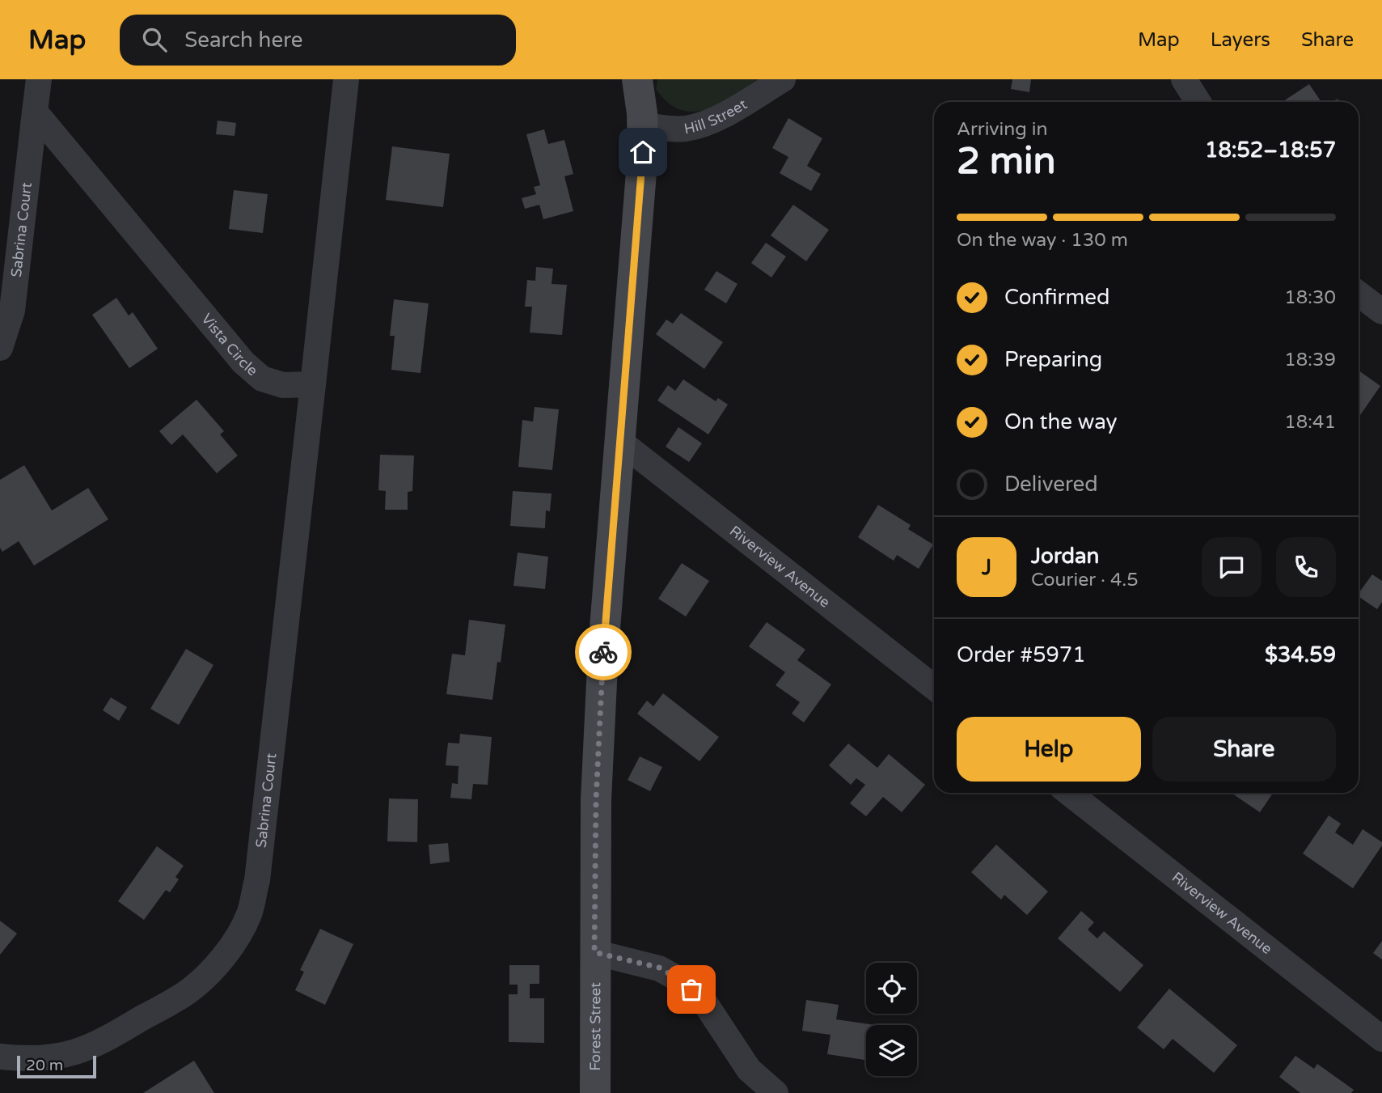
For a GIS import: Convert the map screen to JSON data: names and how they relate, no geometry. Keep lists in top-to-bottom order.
{
  "streets": {
    "street": [
      "Hill Street",
      "Sabrina Court",
      "Vista Circle",
      "Riverview Avenue",
      "Forest Street"
    ]
  },
  "crossings": [
    ["Hill Street", "Forest Street"],
    ["Sabrina Court", "Vista Circle"],
    ["Riverview Avenue", "Forest Street"]
  ],
  "scale_bar": "20 m",
  "page": {
    "header": "Map",
    "search": "Search here",
    "nav": ["Map", "Layers", "Share"],
    "heading": ["2 min", "Arriving in", "18:52–18:57"],
    "panel": [
      "Jordan",
      "Courier · 4.5",
      "Order #5971",
      "$34.59"
    ],
    "bar": "On the way · 130 m",
    "list": [
      ["Confirmed", "18:30"],
      ["Preparing", "18:39"],
      ["On the way", "18:41"],
      "Delivered"
    ],
    "round": "J",
    "buttons": ["Help", "Share"],
    "scale": "20 m"
  }
}
